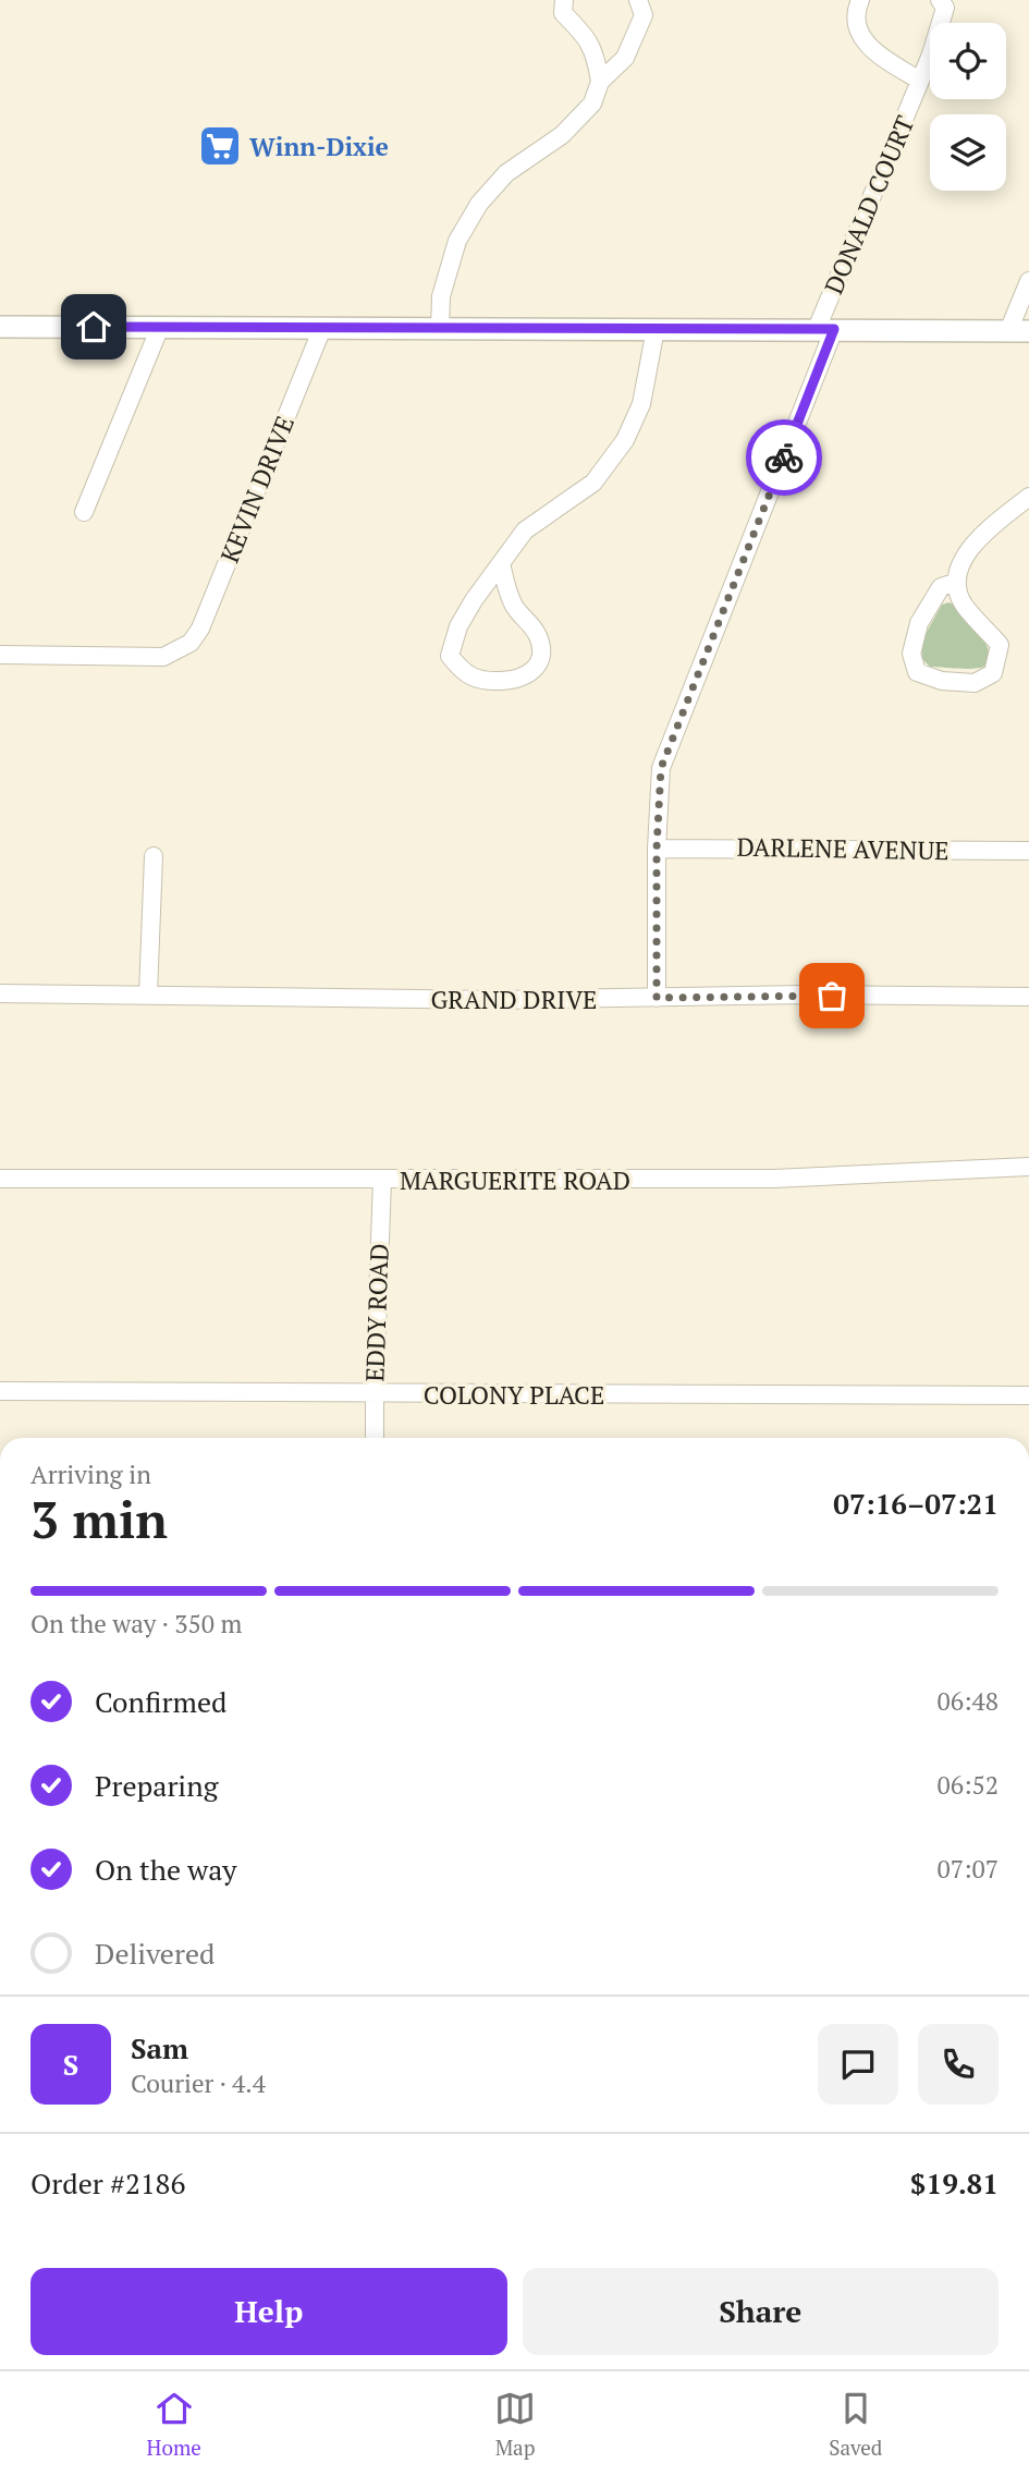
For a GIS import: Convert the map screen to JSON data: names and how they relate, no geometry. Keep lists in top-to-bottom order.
{
  "streets": {
    "street": [
      "DONALD COURT",
      "KEVIN DRIVE",
      "DARLENE AVENUE",
      "GRAND DRIVE",
      "MARGUERITE ROAD",
      "EDDY ROAD",
      "COLONY PLACE"
    ]
  },
  "crossings": [
    ["DONALD COURT", "DARLENE AVENUE"],
    ["DONALD COURT", "GRAND DRIVE"],
    ["MARGUERITE ROAD", "EDDY ROAD"],
    ["EDDY ROAD", "COLONY PLACE"]
  ],
  "places": {
    "supermarket": ["Winn-Dixie"]
  },
  "page": {
    "heading": ["3 min", "Arriving in", "07:16–07:21"],
    "panel": [
      "Sam",
      "Courier · 4.4",
      "Order #2186",
      "$19.81"
    ],
    "bar": "On the way · 350 m",
    "list": [
      ["Confirmed", "06:48"],
      ["Preparing", "06:52"],
      ["On the way", "07:07"],
      "Delivered"
    ],
    "round": "S",
    "buttons": ["Help", "Share"],
    "tabs": ["Home", "Map", "Saved"]
  }
}
